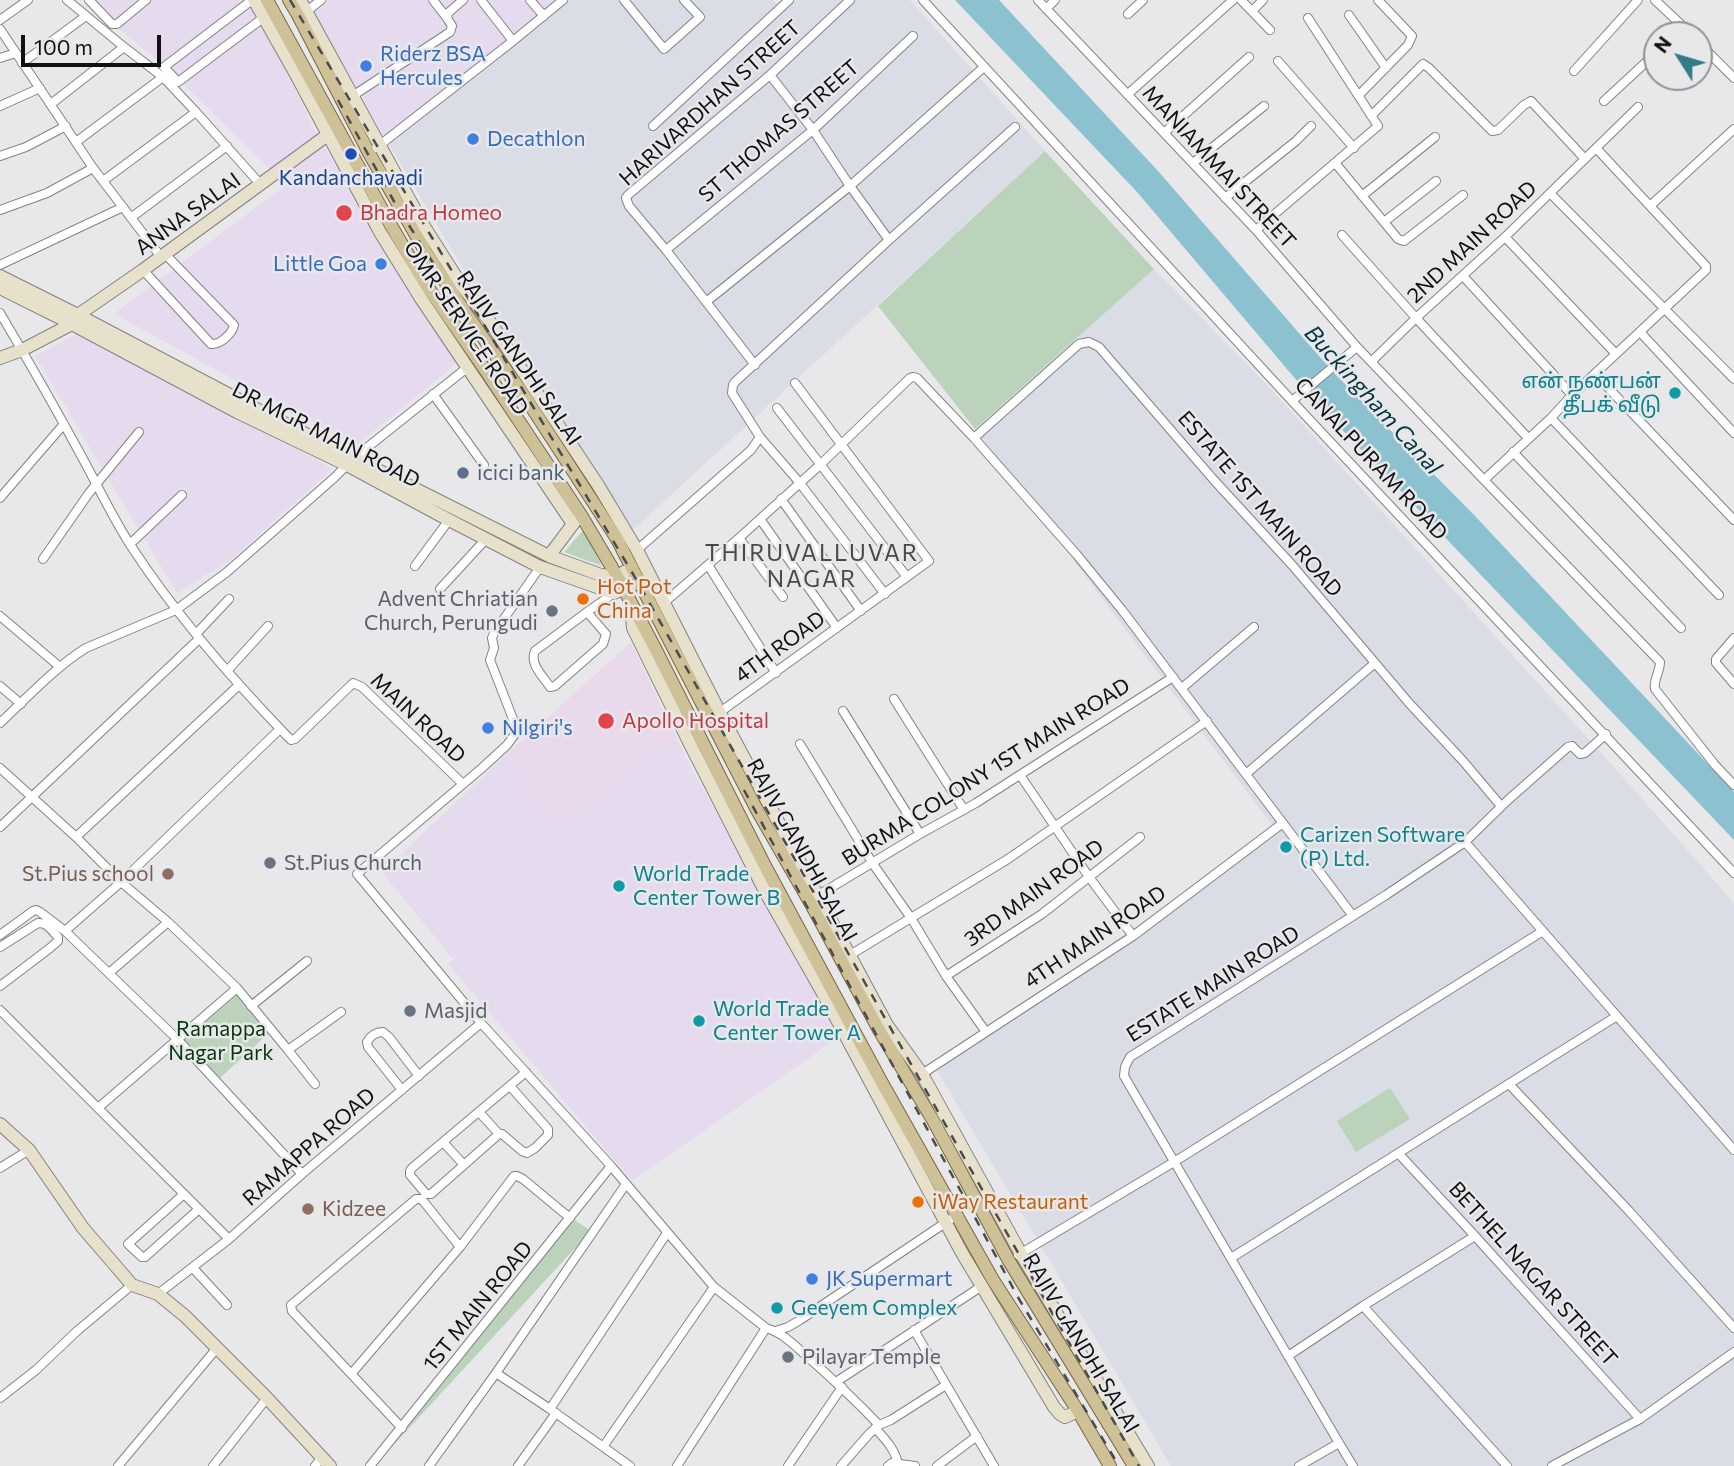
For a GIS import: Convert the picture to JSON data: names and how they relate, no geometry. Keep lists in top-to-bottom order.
{
  "streets": {
    "main road": ["RAJIV GANDHI SALAI"],
    "street": [
      "HARIVARDHAN STREET",
      "ST THOMAS STREET",
      "MANIAMMAI STREET",
      "ANNA SALAI",
      "2ND MAIN ROAD",
      "OMR SERVICE ROAD",
      "DR MGR MAIN ROAD",
      "CANALPURAM ROAD",
      "ESTATE 1ST MAIN ROAD",
      "4TH ROAD",
      "MAIN ROAD",
      "BURMA COLONY 1ST MAIN ROAD",
      "3RD MAIN ROAD",
      "4TH MAIN ROAD",
      "ESTATE MAIN ROAD",
      "RAMAPPA ROAD",
      "BETHEL NAGAR STREET",
      "1ST MAIN ROAD"
    ]
  },
  "crossings": [
    ["HARIVARDHAN STREET", "ST THOMAS STREET"],
    ["MANIAMMAI STREET", "2ND MAIN ROAD"],
    ["ANNA SALAI", "OMR SERVICE ROAD"],
    ["ANNA SALAI", "DR MGR MAIN ROAD"],
    ["RAJIV GANDHI SALAI", "4TH ROAD"],
    ["CANALPURAM ROAD", "ESTATE MAIN ROAD"],
    ["ESTATE 1ST MAIN ROAD", "ESTATE MAIN ROAD"]
  ],
  "districts": ["THIRUVALLUVAR NAGAR"],
  "water": ["Buckingham Canal"],
  "parks": ["Ramappa Nagar Park"],
  "places": [
    "Riderz BSA Hercules",
    "Decathlon",
    "Kandanchavadi",
    "Bhadra Homeo",
    "Little Goa",
    "என் நண்பன் தீபக் வீடு",
    "icici bank",
    "Hot Pot China",
    "Advent Chriatian Church, Perungudi",
    "Apollo Hospital",
    "Nilgiri's",
    "Carizen Software (P) Ltd.",
    "St.Pius Church",
    "St.Pius school",
    "World Trade Center Tower B",
    "Masjid",
    "World Trade Center Tower A",
    "iWay Restaurant",
    "Kidzee",
    "JK Supermart",
    "Geeyem Complex",
    "Pilayar Temple"
  ],
  "scale_bar": "100 m",
  "north": "top left"
}
